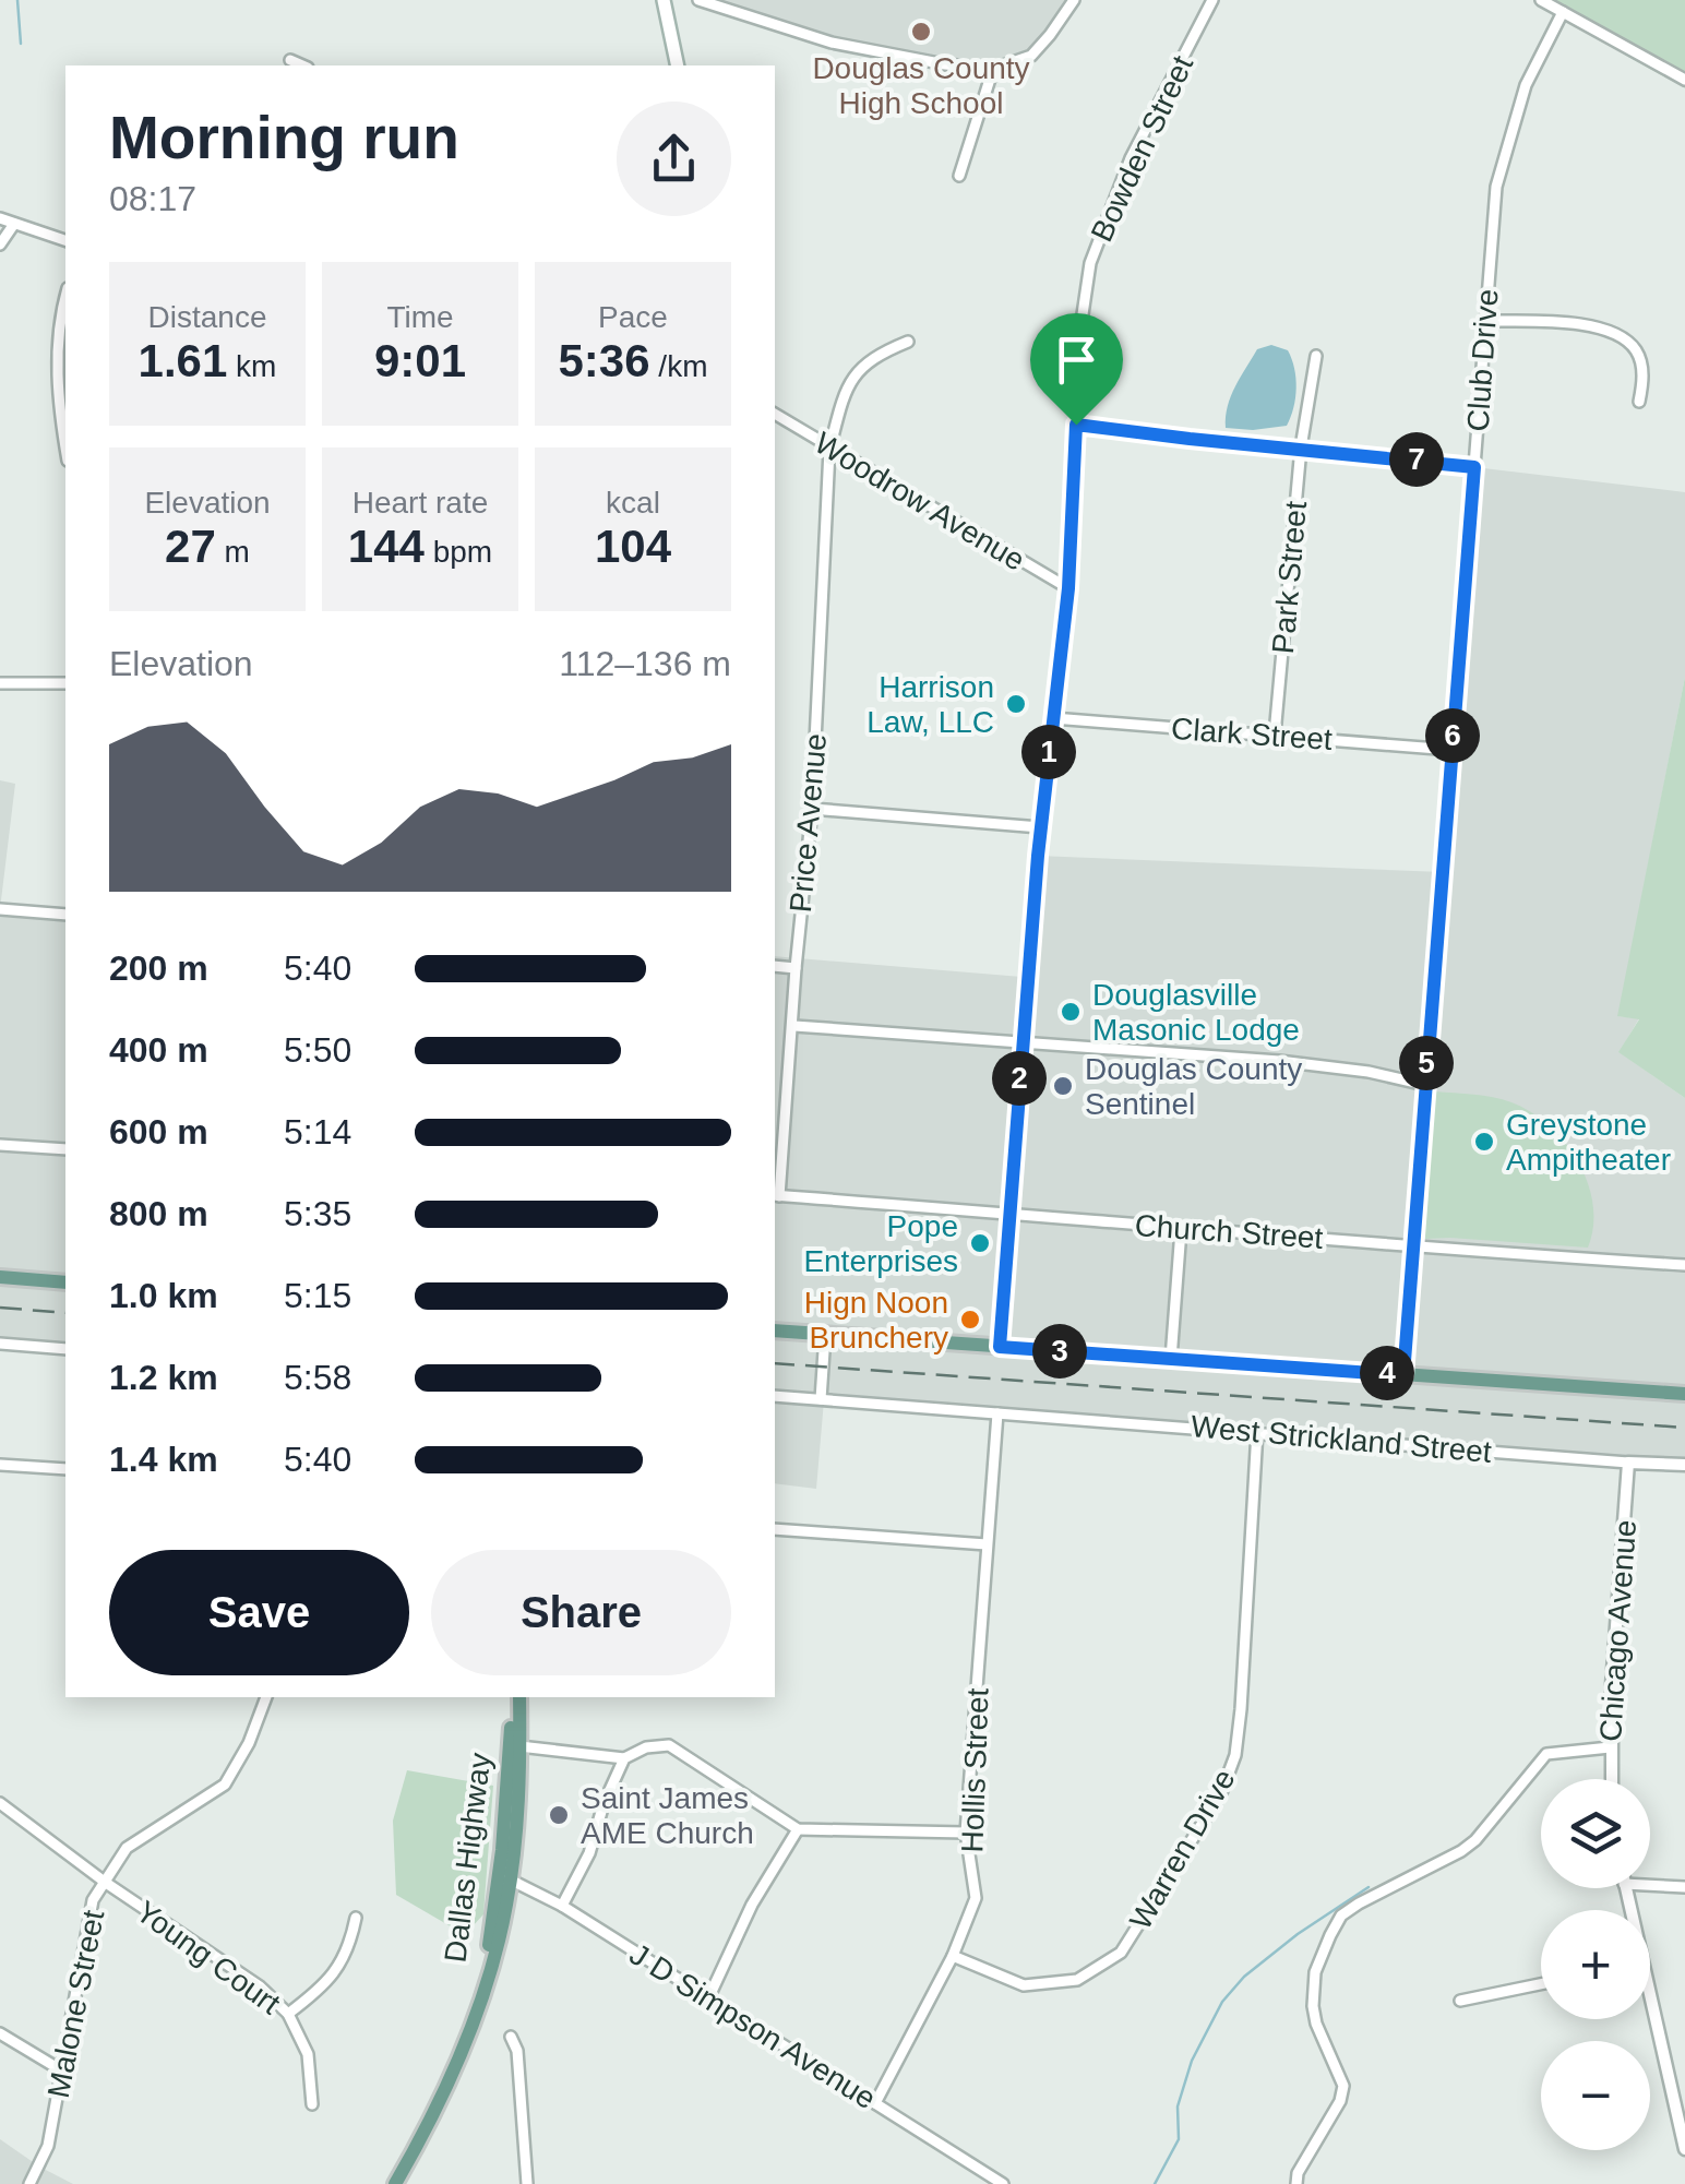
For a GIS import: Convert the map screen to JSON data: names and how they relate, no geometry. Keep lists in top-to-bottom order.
{
  "streets": {
    "main road": ["Dallas Highway"],
    "street": [
      "Bowden Street",
      "Club Drive",
      "Woodrow Avenue",
      "Park Street",
      "Clark Street",
      "Price Avenue",
      "Church Street",
      "West Strickland Street",
      "Chicago Avenue",
      "Hollis Street",
      "Warren Drive",
      "Young Court",
      "Malone Street",
      "J D Simpson Avenue"
    ]
  },
  "crossings": [
    ["Bowden Street", "Woodrow Avenue"],
    ["Bowden Street", "Clark Street"],
    ["Bowden Street", "Church Street"],
    ["Club Drive", "Clark Street"],
    ["Club Drive", "Church Street"],
    ["Woodrow Avenue", "Price Avenue"],
    ["Park Street", "Clark Street"],
    ["Price Avenue", "Church Street"],
    ["West Strickland Street", "Chicago Avenue"],
    ["West Strickland Street", "Hollis Street"],
    ["West Strickland Street", "Warren Drive"],
    ["Hollis Street", "Warren Drive"],
    ["Hollis Street", "J D Simpson Avenue"],
    ["Dallas Highway", "J D Simpson Avenue"],
    ["Young Court", "Malone Street"]
  ],
  "places": [
    "Douglas County High School",
    "Harrison Law, LLC",
    "Douglasville Masonic Lodge",
    "Douglas County Sentinel",
    "Greystone Ampitheater",
    "Pope Enterprises",
    "Hign Noon Brunchery",
    "Saint James AME Church"
  ],
  "page": {
    "heading": ["Morning run", "08:17"],
    "stats": [
      ["Distance", "1.61 km"],
      ["Time", "9:01"],
      ["Pace", "5:36 /km"],
      ["Elevation", "27 m"],
      ["Heart rate", "144 bpm"],
      ["kcal", "104"]
    ],
    "pins": [
      "7",
      "6",
      "1",
      "5",
      "2",
      "3",
      "4"
    ],
    "chart": ["Elevation", "112–136 m"],
    "list": [
      {
        "name": "200 m",
        "note": "5:40"
      },
      {
        "name": "400 m",
        "note": "5:50"
      },
      {
        "name": "600 m",
        "note": "5:14"
      },
      {
        "name": "800 m",
        "note": "5:35"
      },
      {
        "name": "1.0 km",
        "note": "5:15"
      },
      {
        "name": "1.2 km",
        "note": "5:58"
      },
      {
        "name": "1.4 km",
        "note": "5:40"
      }
    ],
    "buttons": ["Save", "Share"],
    "map_buttons": ["+", "−"]
  }
}
